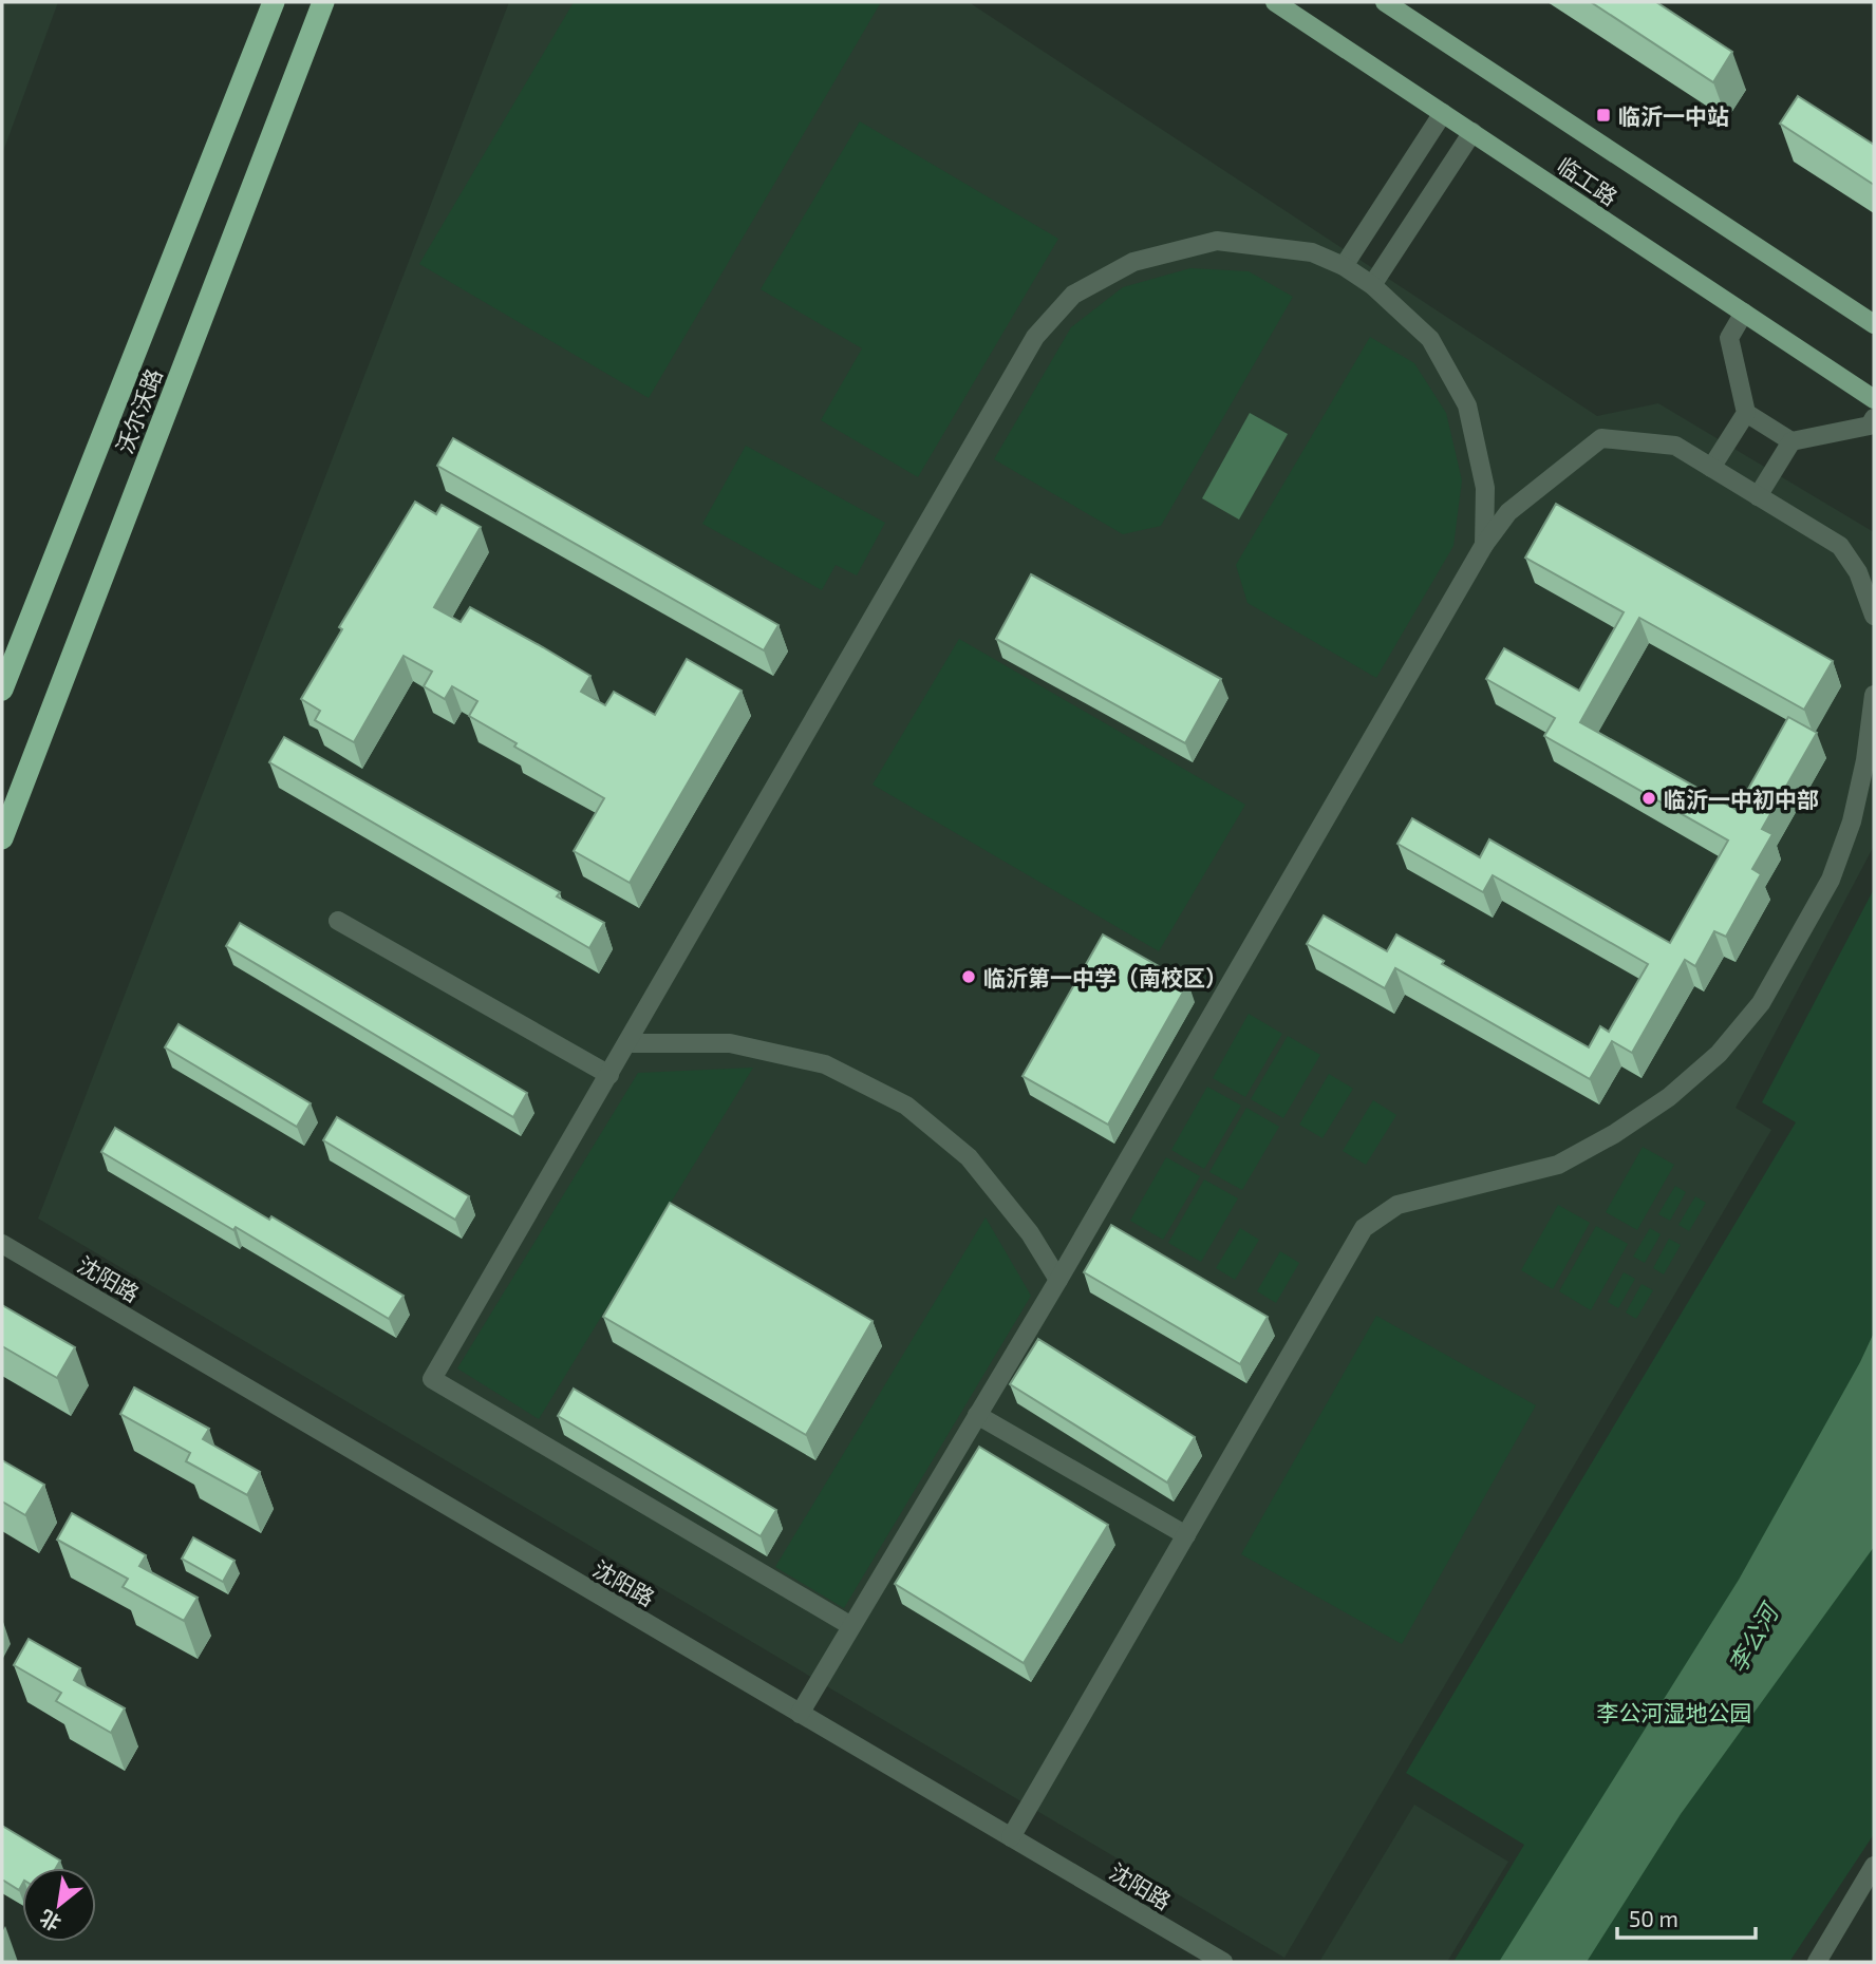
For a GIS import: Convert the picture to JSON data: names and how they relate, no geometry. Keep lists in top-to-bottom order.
{
  "streets": {
    "highway": ["沃尔沃路"],
    "main road": ["临工路"],
    "street": ["沈阳路"]
  },
  "water": ["李公河"],
  "parks": ["李公河湿地公园"],
  "places": {
    "transit": ["临沂一中站"],
    "other": ["临沂一中初中部", "临沂第一中学（南校区）"]
  },
  "scale_bar": "50 m",
  "north": "bottom left"
}
